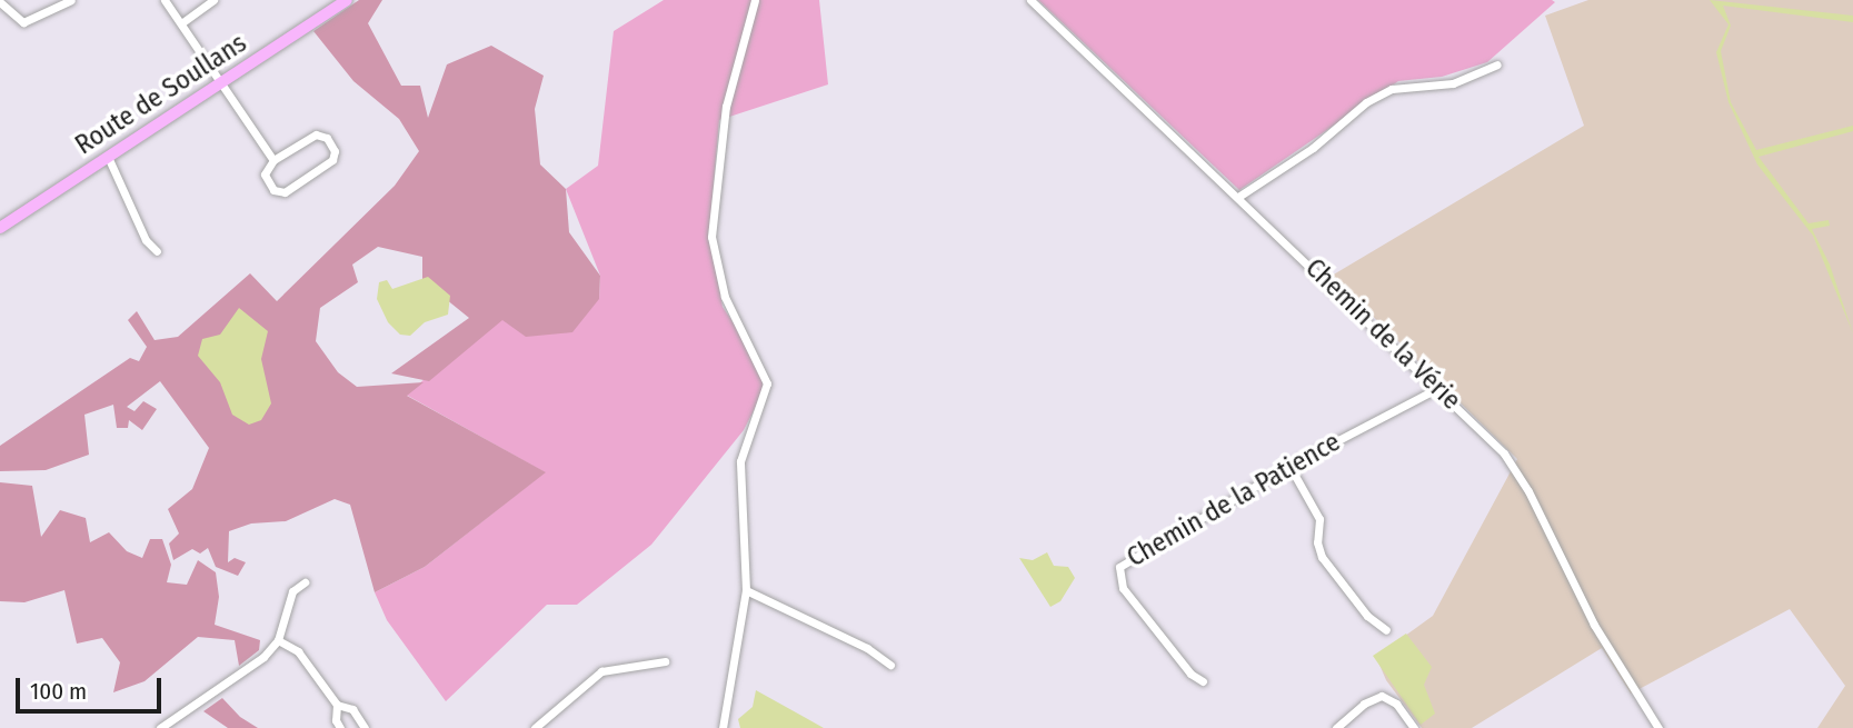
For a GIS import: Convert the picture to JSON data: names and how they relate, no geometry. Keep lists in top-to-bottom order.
{
  "streets": {
    "main road": ["Route de Soullans"],
    "street": ["Chemin de la Vérie", "Chemin de la Patience"]
  },
  "crossings": [
    ["Chemin de la Vérie", "Chemin de la Patience"]
  ],
  "scale_bar": "100 m"
}
